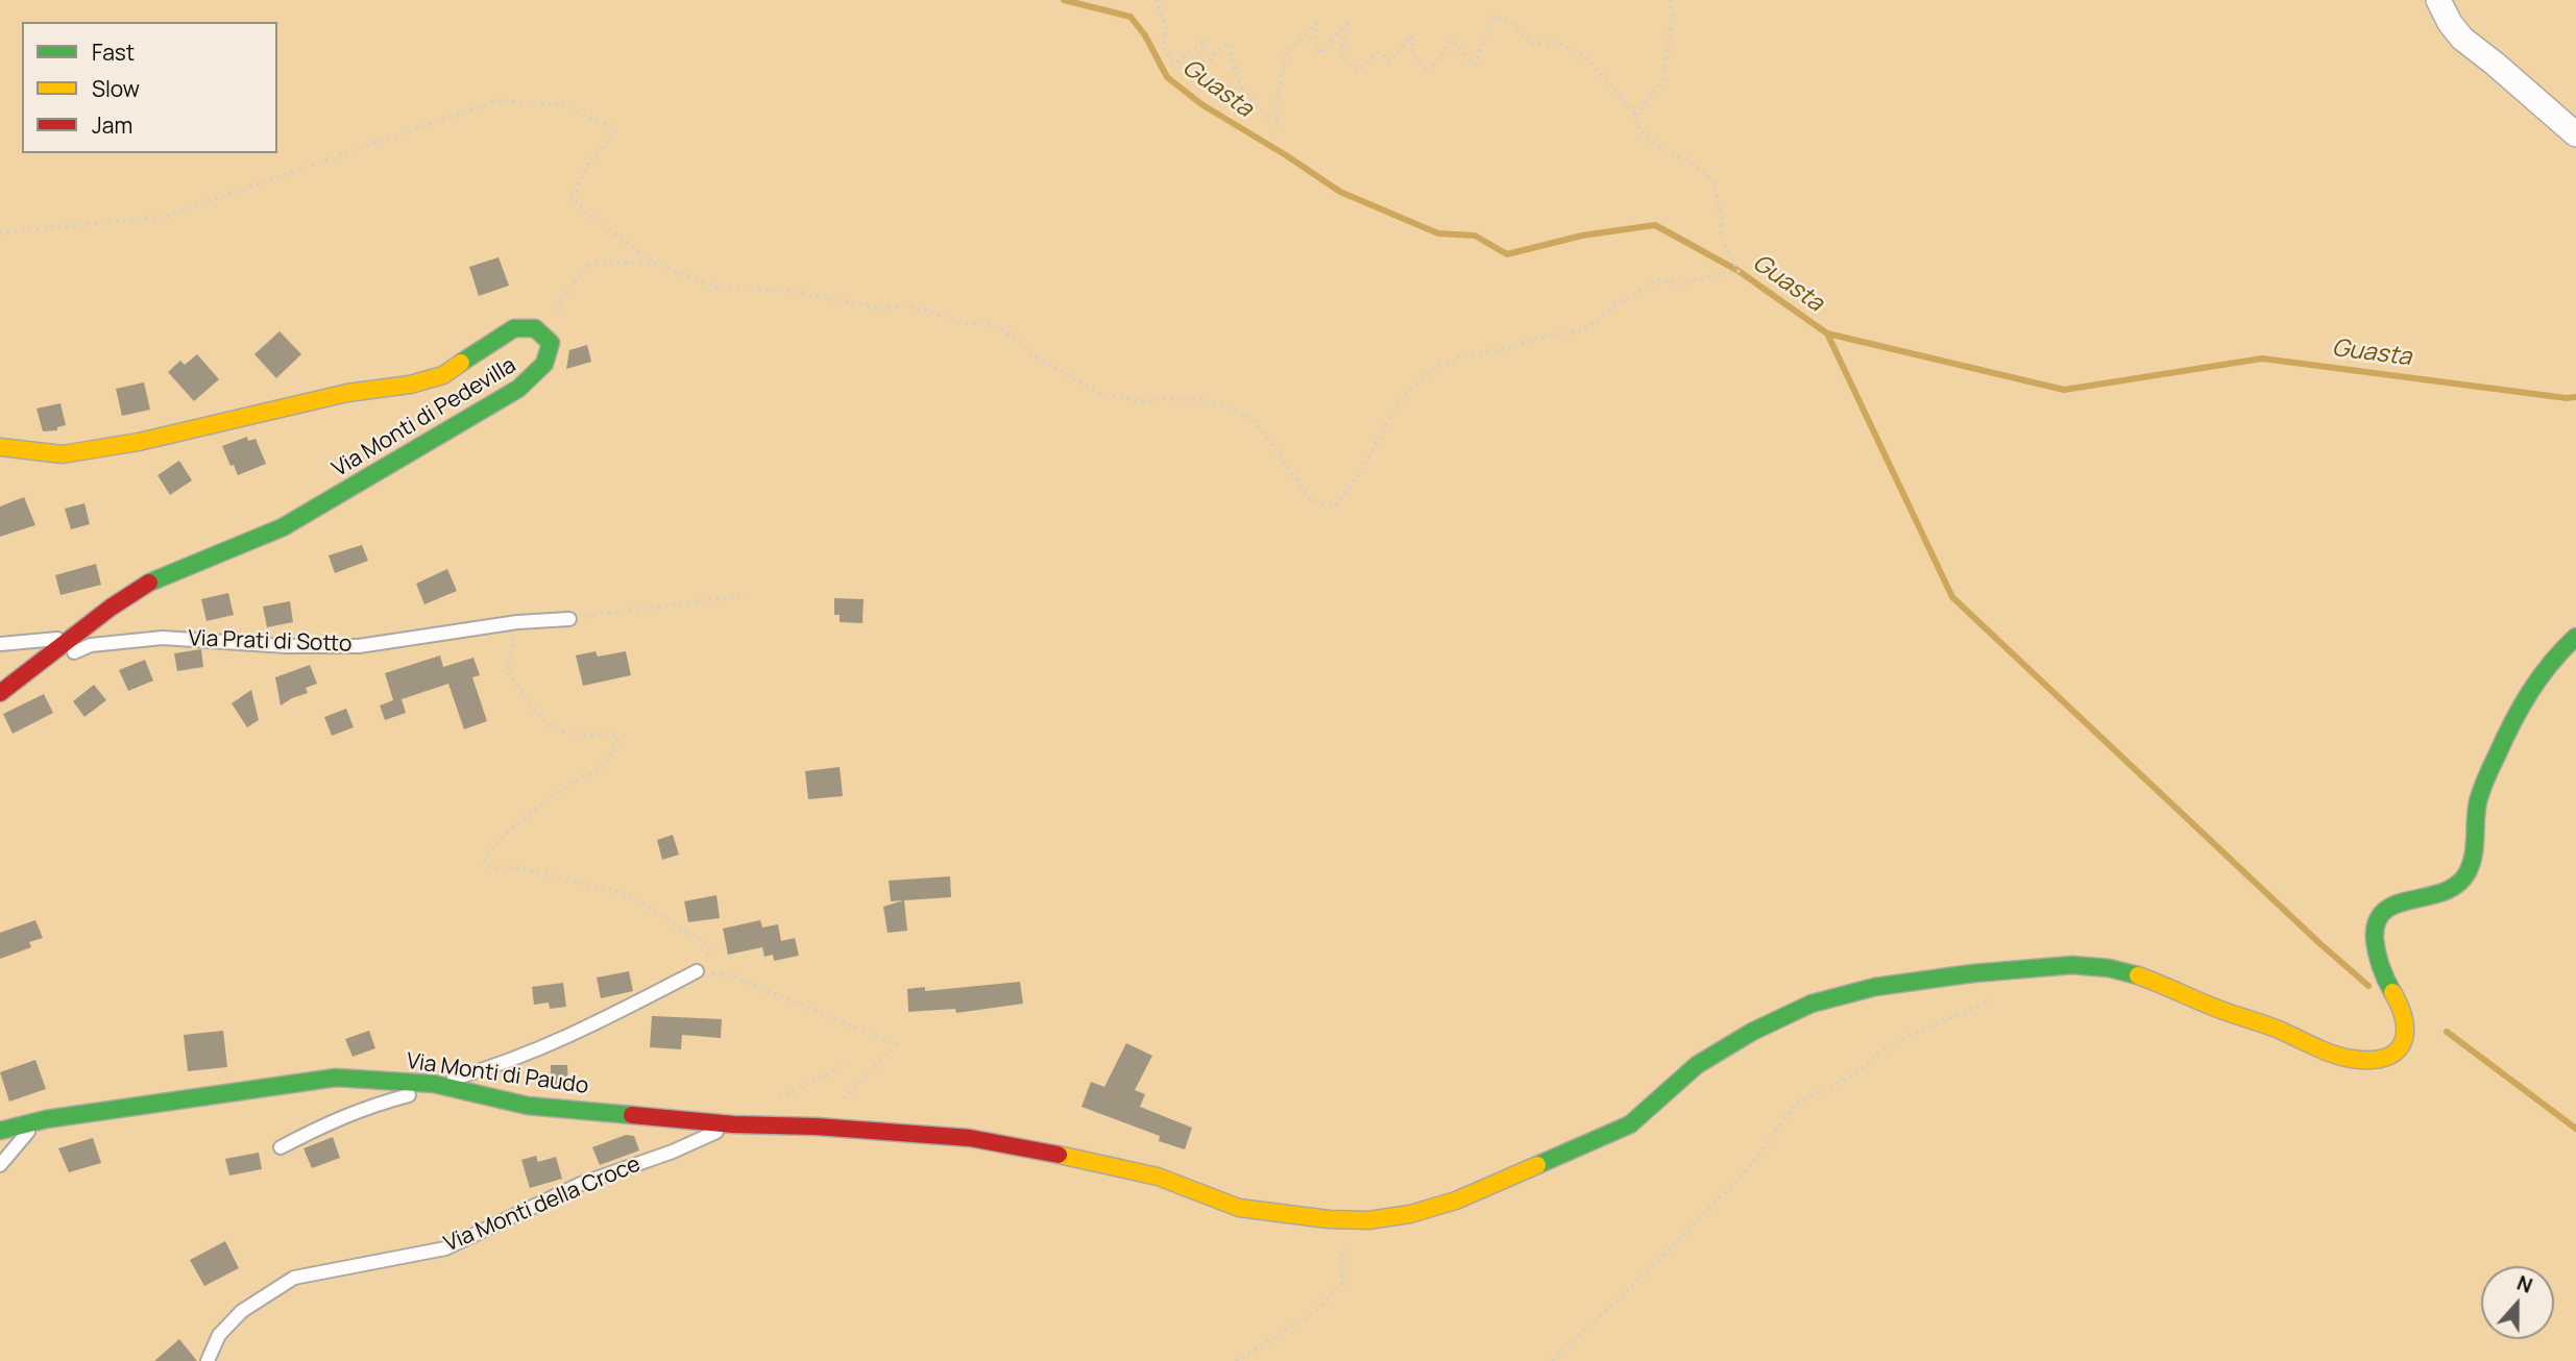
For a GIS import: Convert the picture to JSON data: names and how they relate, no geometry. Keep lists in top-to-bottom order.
{
  "streets": {
    "street": ["Via Monti di Pedevilla", "Via Monti di Paudo"],
    "lane": ["Via Prati di Sotto", "Via Monti della Croce"]
  },
  "crossings": [
    ["Via Monti di Pedevilla", "Via Prati di Sotto"],
    ["Via Monti di Paudo", "Via Monti della Croce"]
  ],
  "water": ["Guasta"],
  "legend": ["Fast", "Slow", "Jam"],
  "north": "top"
}
